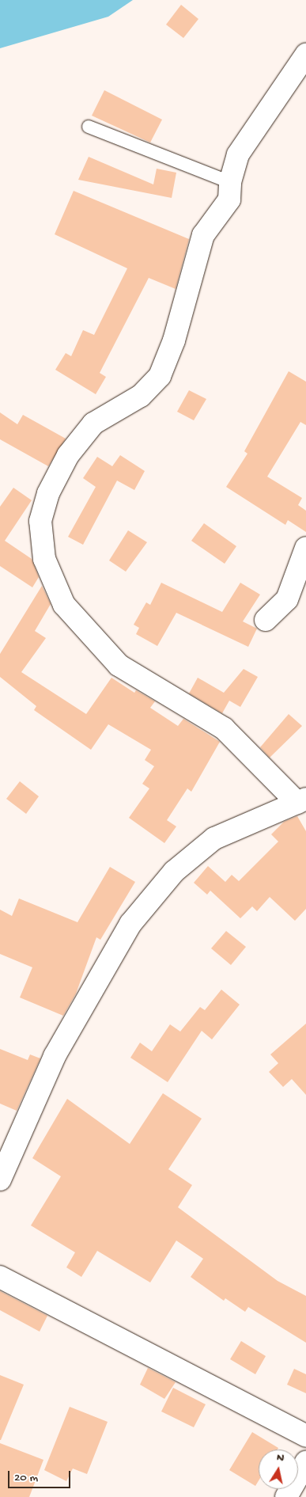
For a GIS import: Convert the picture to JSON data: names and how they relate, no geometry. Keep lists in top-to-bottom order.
{
  "scale_bar": "20 m",
  "north": "top"
}
